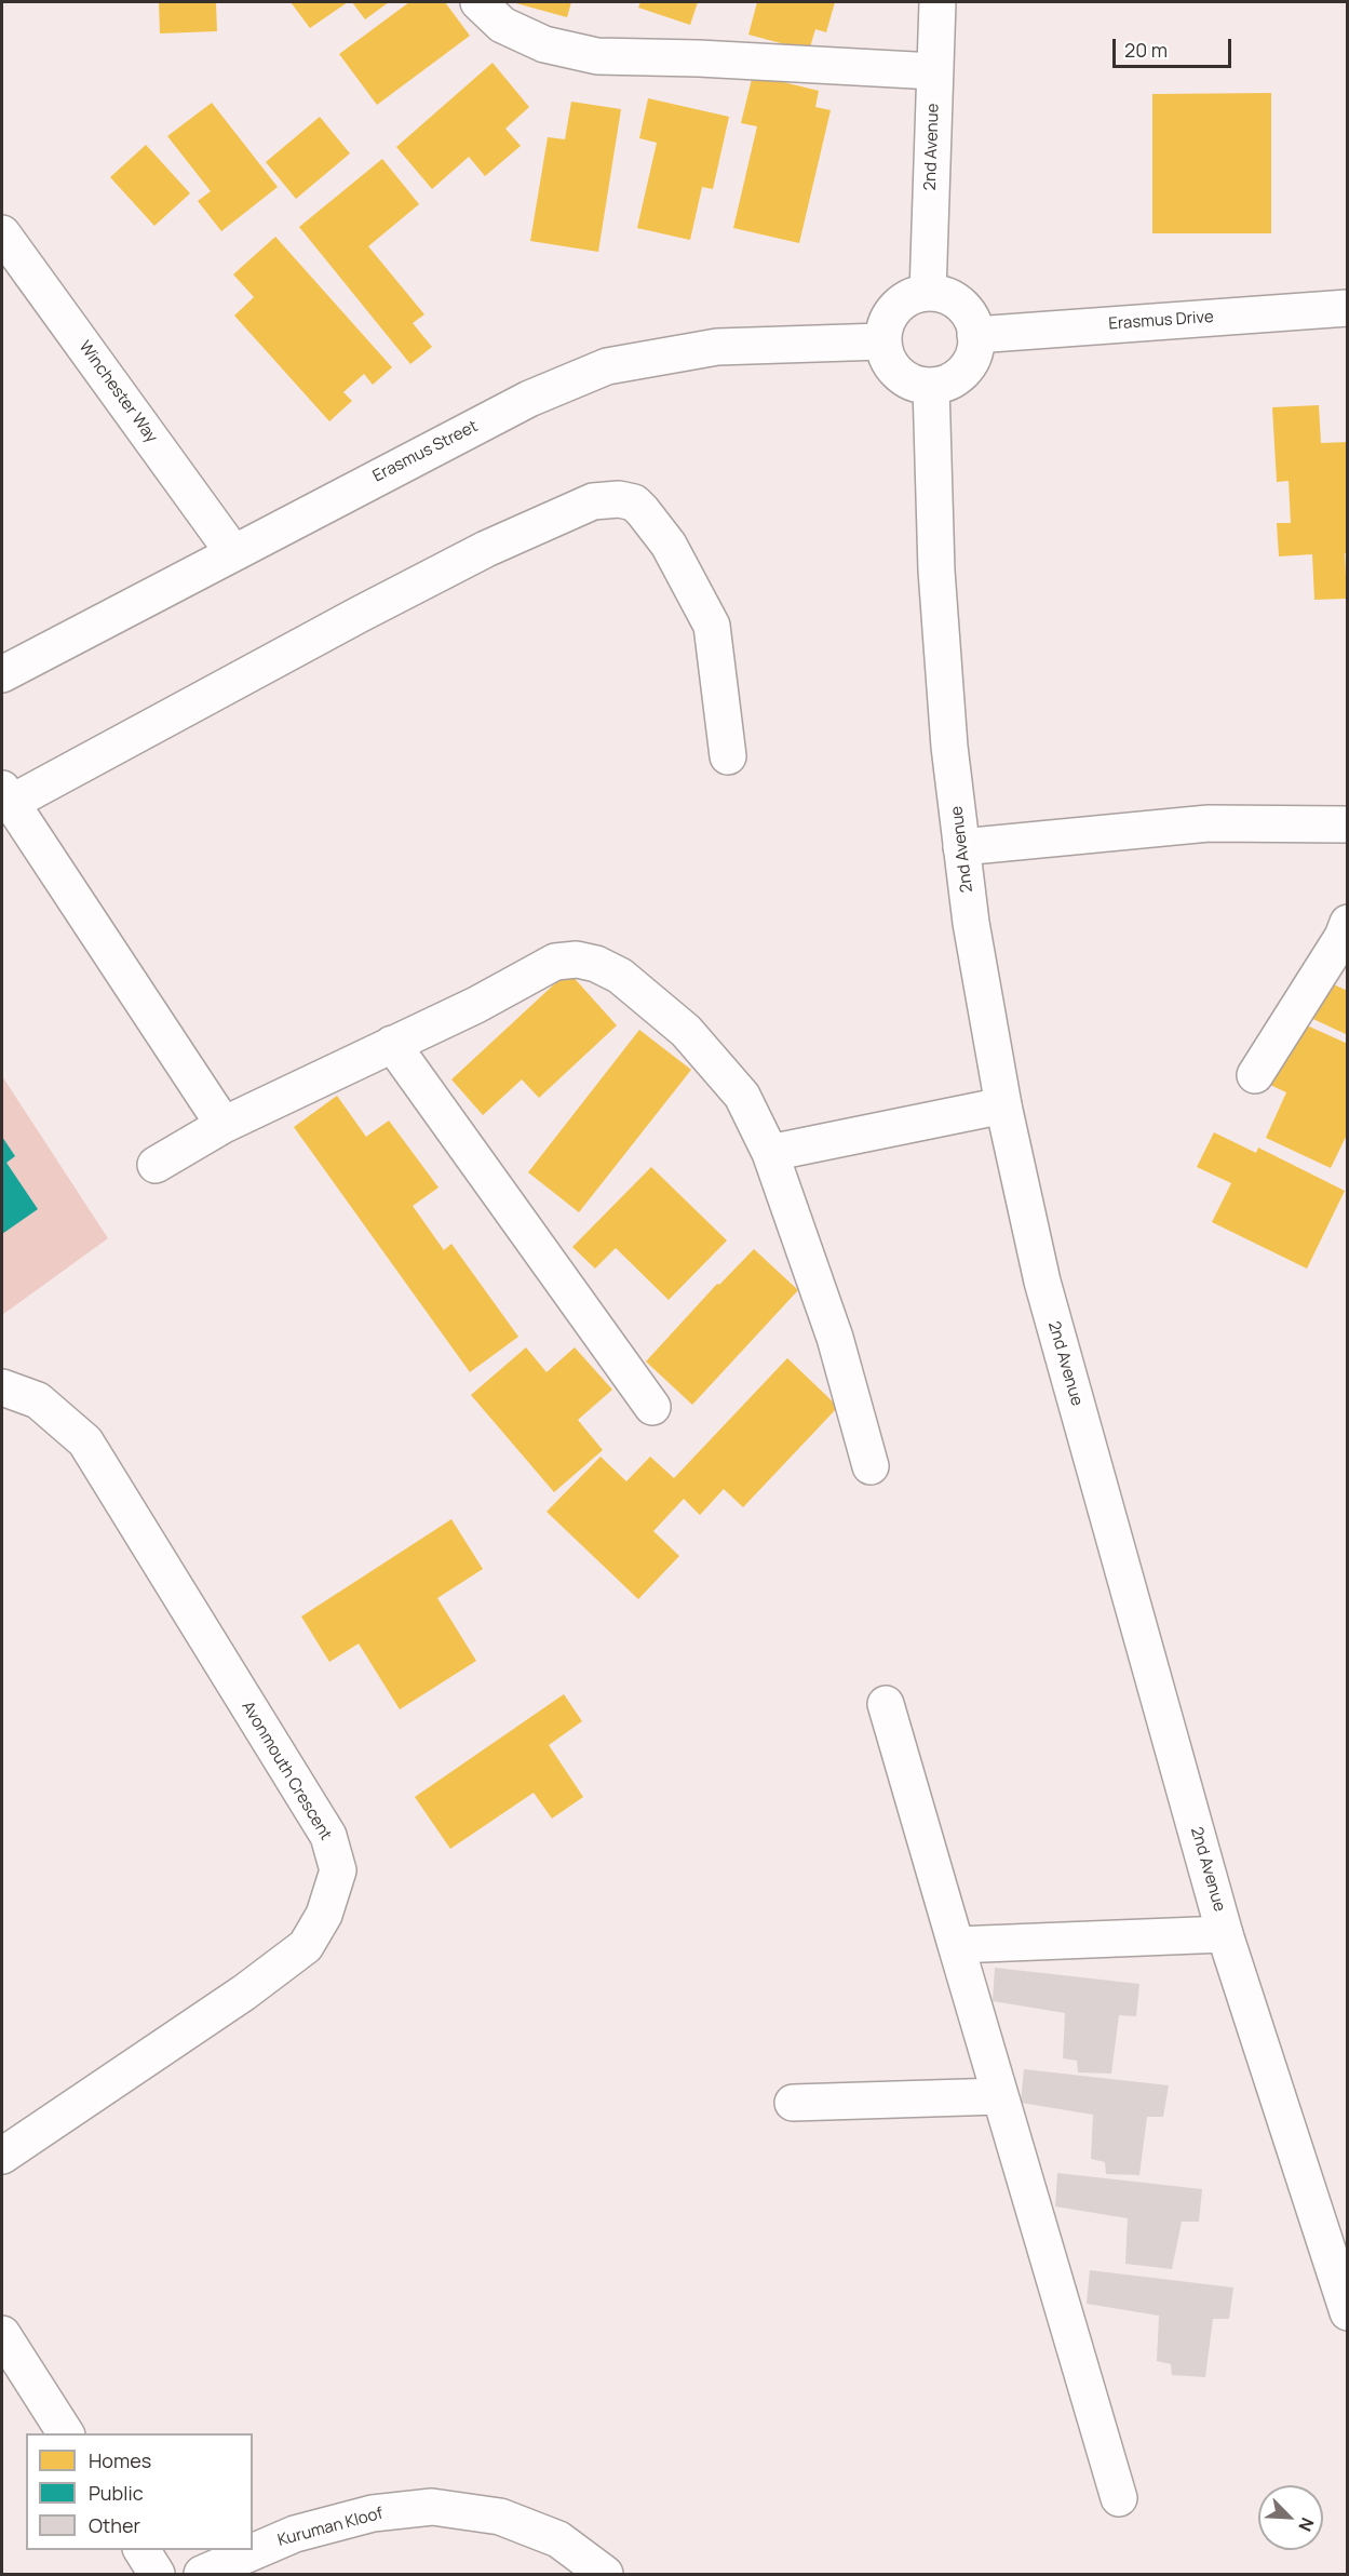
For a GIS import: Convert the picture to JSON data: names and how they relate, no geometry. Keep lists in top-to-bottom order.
{
  "streets": {
    "street": [
      "2nd Avenue",
      "Erasmus Drive",
      "Winchester Way",
      "Erasmus Street",
      "Avonmouth Crescent",
      "Kuruman Kloof"
    ]
  },
  "crossings": [
    ["2nd Avenue", "Erasmus Drive"],
    ["2nd Avenue", "Erasmus Street"],
    ["Erasmus Drive", "Erasmus Street"],
    ["Winchester Way", "Erasmus Street"]
  ],
  "legend": ["Homes", "Public", "Other"],
  "scale_bar": "20 m",
  "north": "bottom right"
}
